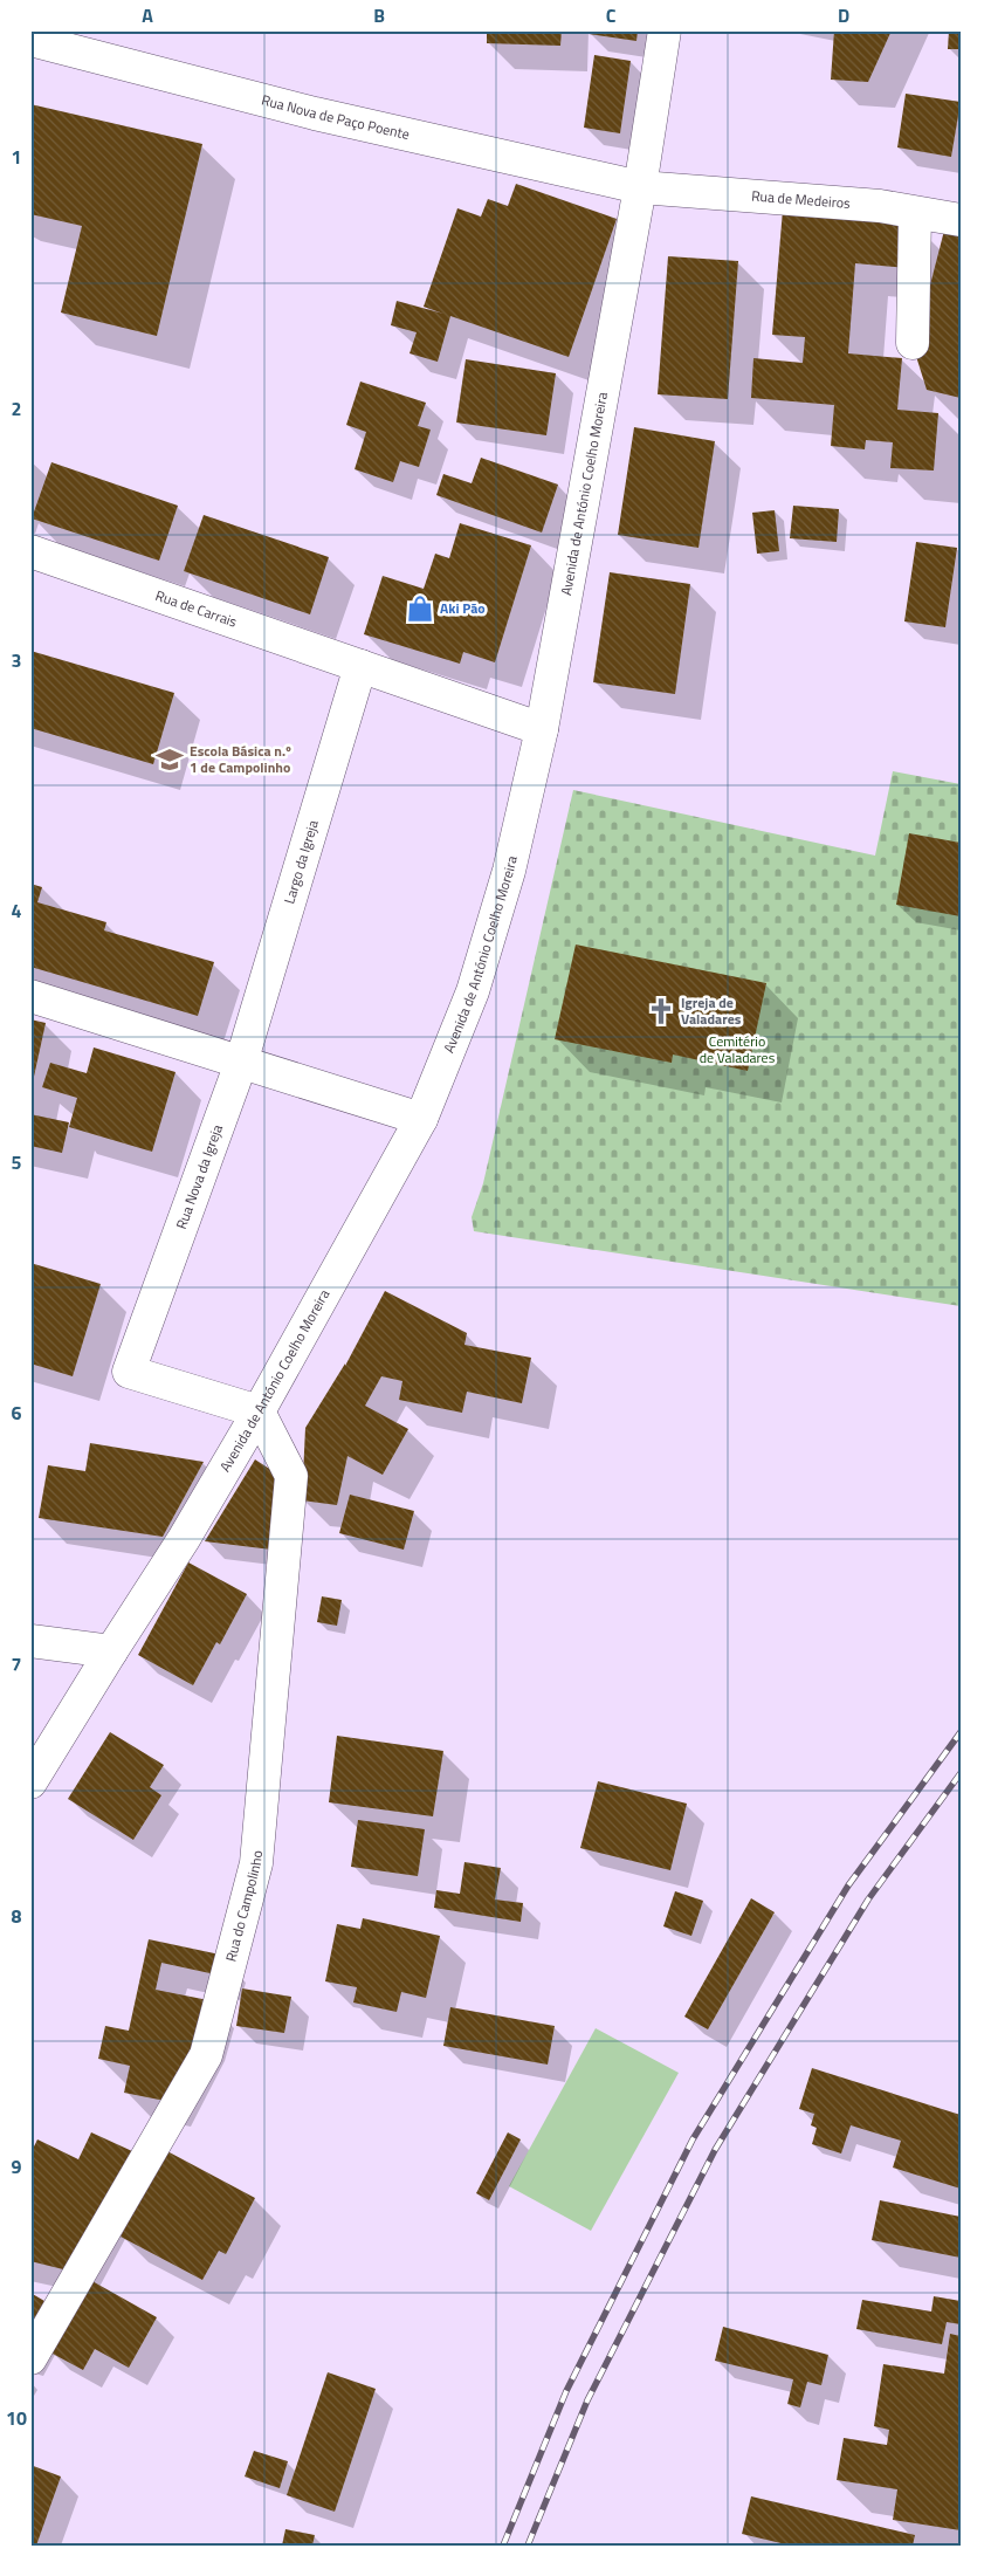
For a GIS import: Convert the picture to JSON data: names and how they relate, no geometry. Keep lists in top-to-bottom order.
{
  "streets": {
    "street": [
      "Rua Nova de Paço Poente",
      "Rua de Medeiros",
      "Avenida de António Coelho Moreira",
      "Rua de Carrais",
      "Largo da Igreja",
      "Rua Nova da Igreja",
      "Rua do Campolinho"
    ]
  },
  "crossings": [
    ["Rua Nova de Paço Poente", "Rua de Medeiros"],
    ["Rua Nova de Paço Poente", "Avenida de António Coelho Moreira"],
    ["Rua de Medeiros", "Avenida de António Coelho Moreira"],
    ["Avenida de António Coelho Moreira", "Rua Nova da Igreja"],
    ["Avenida de António Coelho Moreira", "Rua do Campolinho"],
    ["Rua de Carrais", "Largo da Igreja"],
    ["Largo da Igreja", "Rua Nova da Igreja"],
    ["Rua Nova da Igreja", "Rua do Campolinho"]
  ],
  "parks": ["Cemitério de Valadares"],
  "places": {
    "shop": ["Aki Pão"],
    "school or university": ["Escola Básica n.º 1 de Campolinho"],
    "church": ["Igreja de Valadares"]
  },
  "grid": {
    "columns": [
      "A",
      "B",
      "C",
      "D"
    ],
    "rows": [
      "1",
      "2",
      "3",
      "4",
      "5",
      "6",
      "7",
      "8",
      "9",
      "10"
    ]
  }
}
